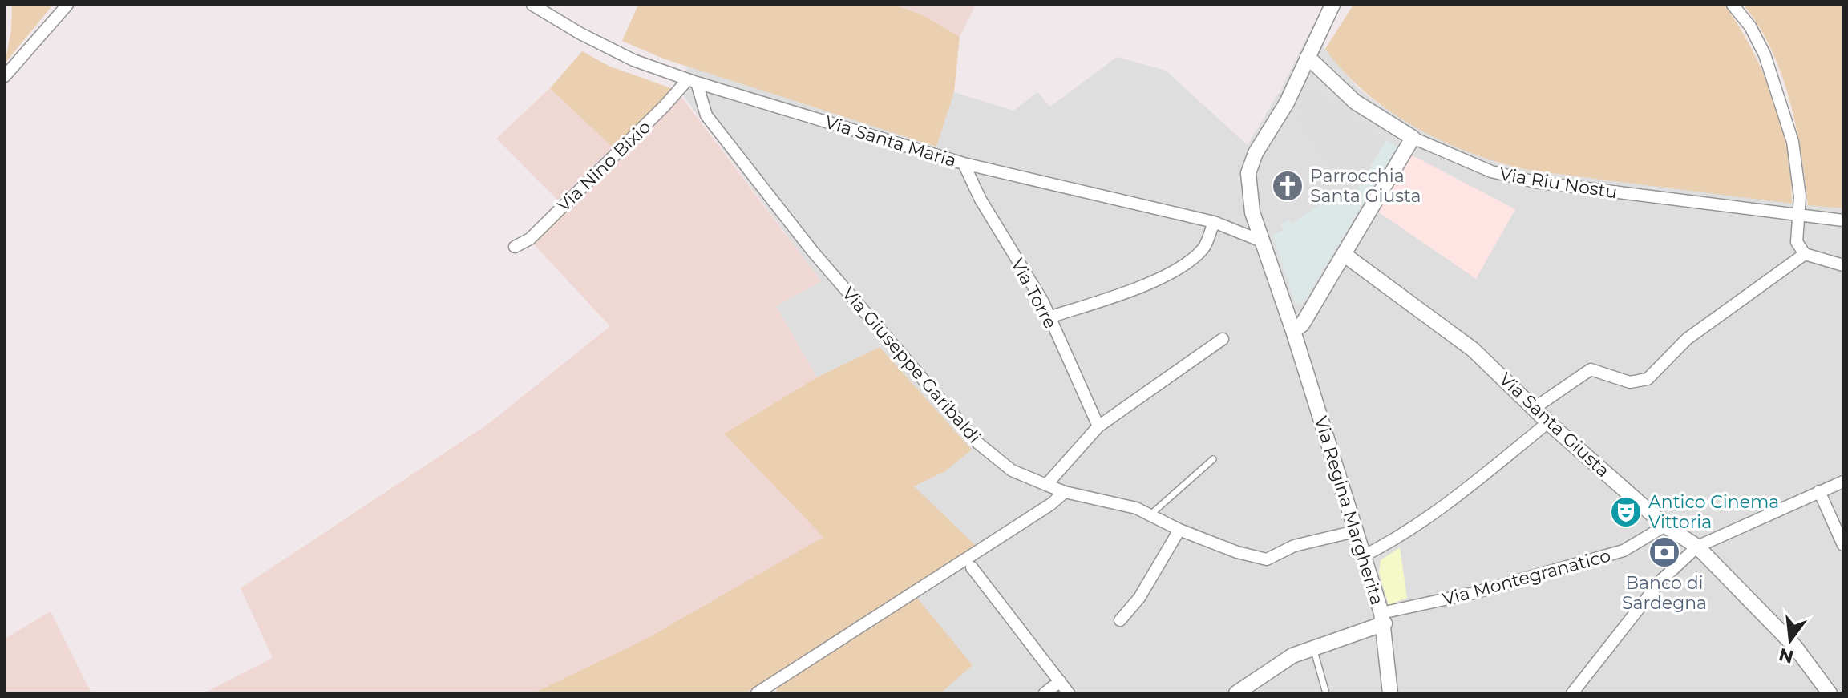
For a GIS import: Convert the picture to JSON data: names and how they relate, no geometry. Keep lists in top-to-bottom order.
{
  "streets": {
    "street": [
      "Via Santa Maria",
      "Via Nino Bixio",
      "Via Riu Nostu",
      "Via Torre",
      "Via Giuseppe Garibaldi",
      "Via Santa Giusta",
      "Via Regina Margherita",
      "Via Montegranatico"
    ]
  },
  "crossings": [
    ["Via Santa Maria", "Via Nino Bixio"],
    ["Via Santa Maria", "Via Torre"],
    ["Via Santa Maria", "Via Giuseppe Garibaldi"],
    ["Via Santa Maria", "Via Regina Margherita"],
    ["Via Nino Bixio", "Via Giuseppe Garibaldi"],
    ["Via Riu Nostu", "Via Regina Margherita"],
    ["Via Giuseppe Garibaldi", "Via Regina Margherita"],
    ["Via Santa Giusta", "Via Montegranatico"],
    ["Via Regina Margherita", "Via Montegranatico"]
  ],
  "places": {
    "church": ["Parrocchia Santa Giusta"],
    "theatre": ["Antico Cinema Vittoria"],
    "bank": ["Banco di Sardegna"]
  },
  "north": "bottom"
}
